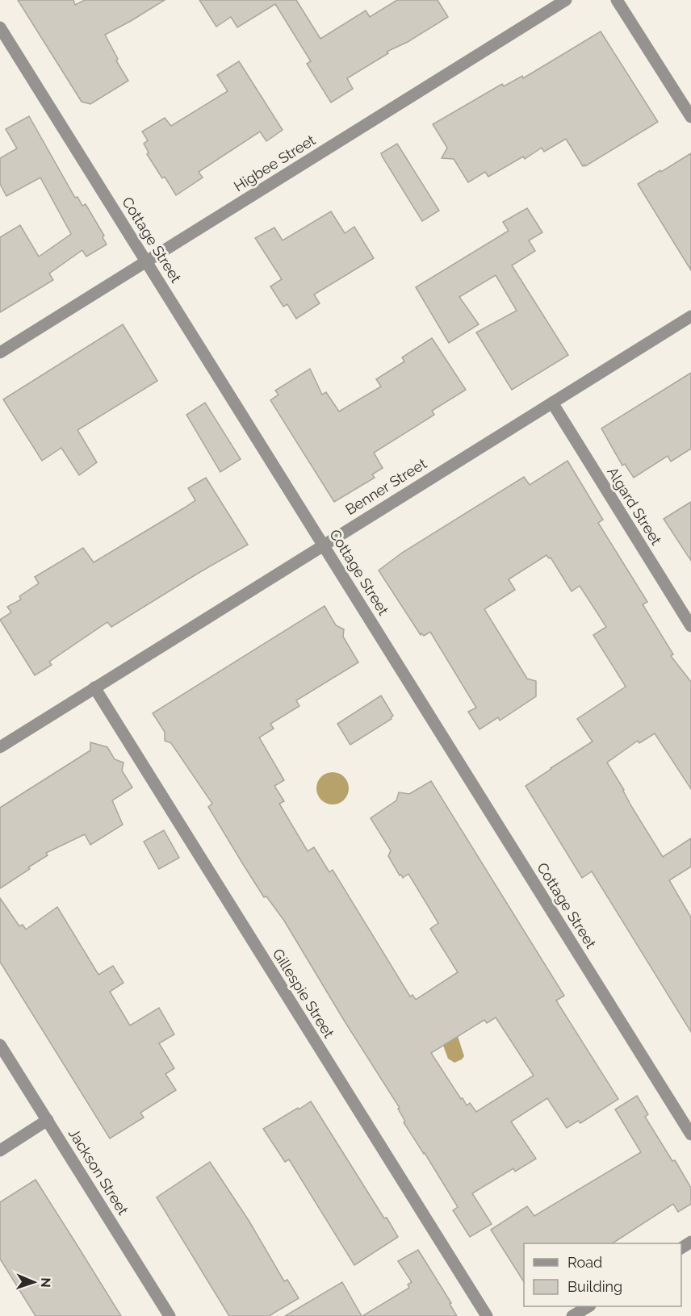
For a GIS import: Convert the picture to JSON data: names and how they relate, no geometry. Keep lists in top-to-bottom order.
{
  "streets": {
    "street": [
      "Higbee Street",
      "Cottage Street",
      "Benner Street",
      "Algard Street",
      "Gillespie Street",
      "Jackson Street"
    ]
  },
  "crossings": [
    ["Higbee Street", "Cottage Street"],
    ["Cottage Street", "Benner Street"],
    ["Benner Street", "Algard Street"],
    ["Benner Street", "Gillespie Street"]
  ],
  "legend": ["Road", "Building"],
  "north": "right"
}
